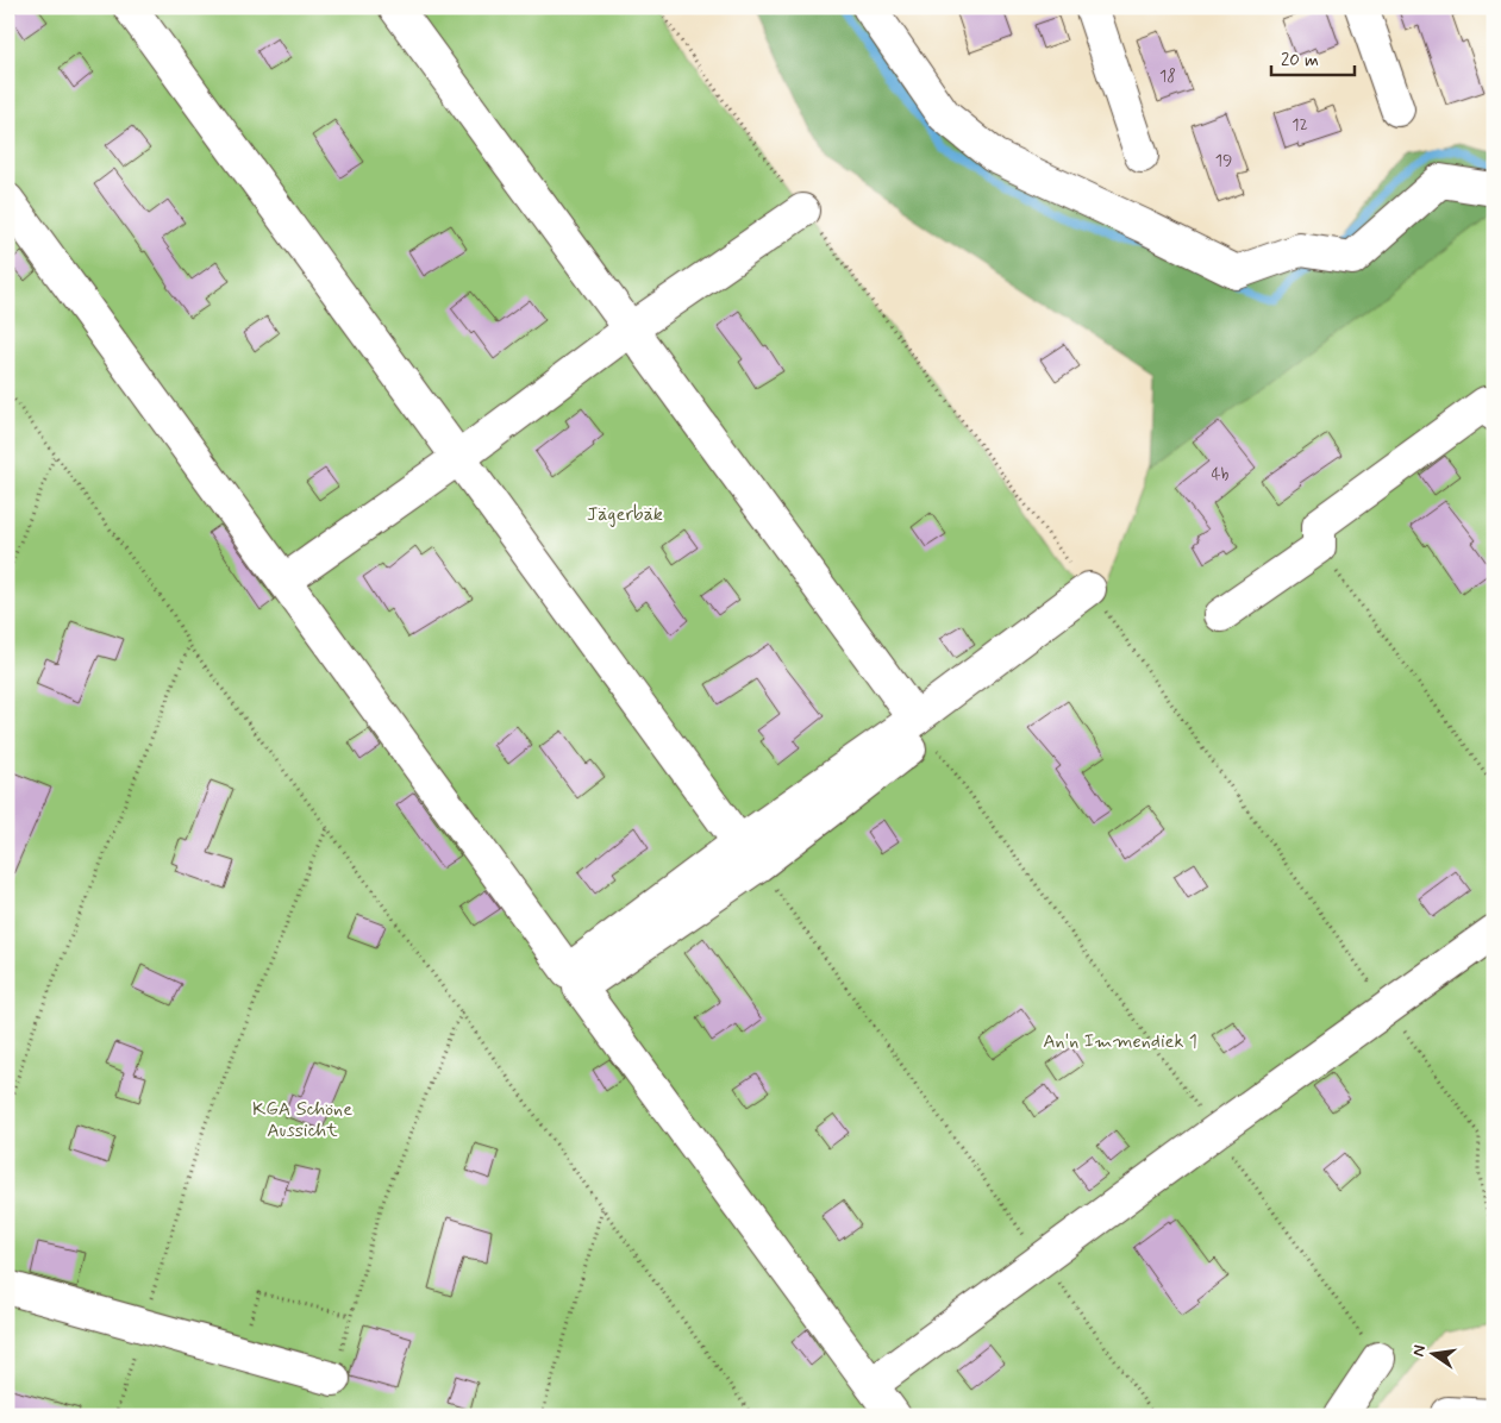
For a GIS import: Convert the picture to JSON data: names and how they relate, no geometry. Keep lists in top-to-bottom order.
{
  "parks": ["Jägerbäk", "An'n Immendiek 1", "KGA Schöne Aussicht"],
  "house_numbers": [
    "18",
    "12",
    "19",
    "4b"
  ],
  "scale_bar": "20 m",
  "north": "left"
}
